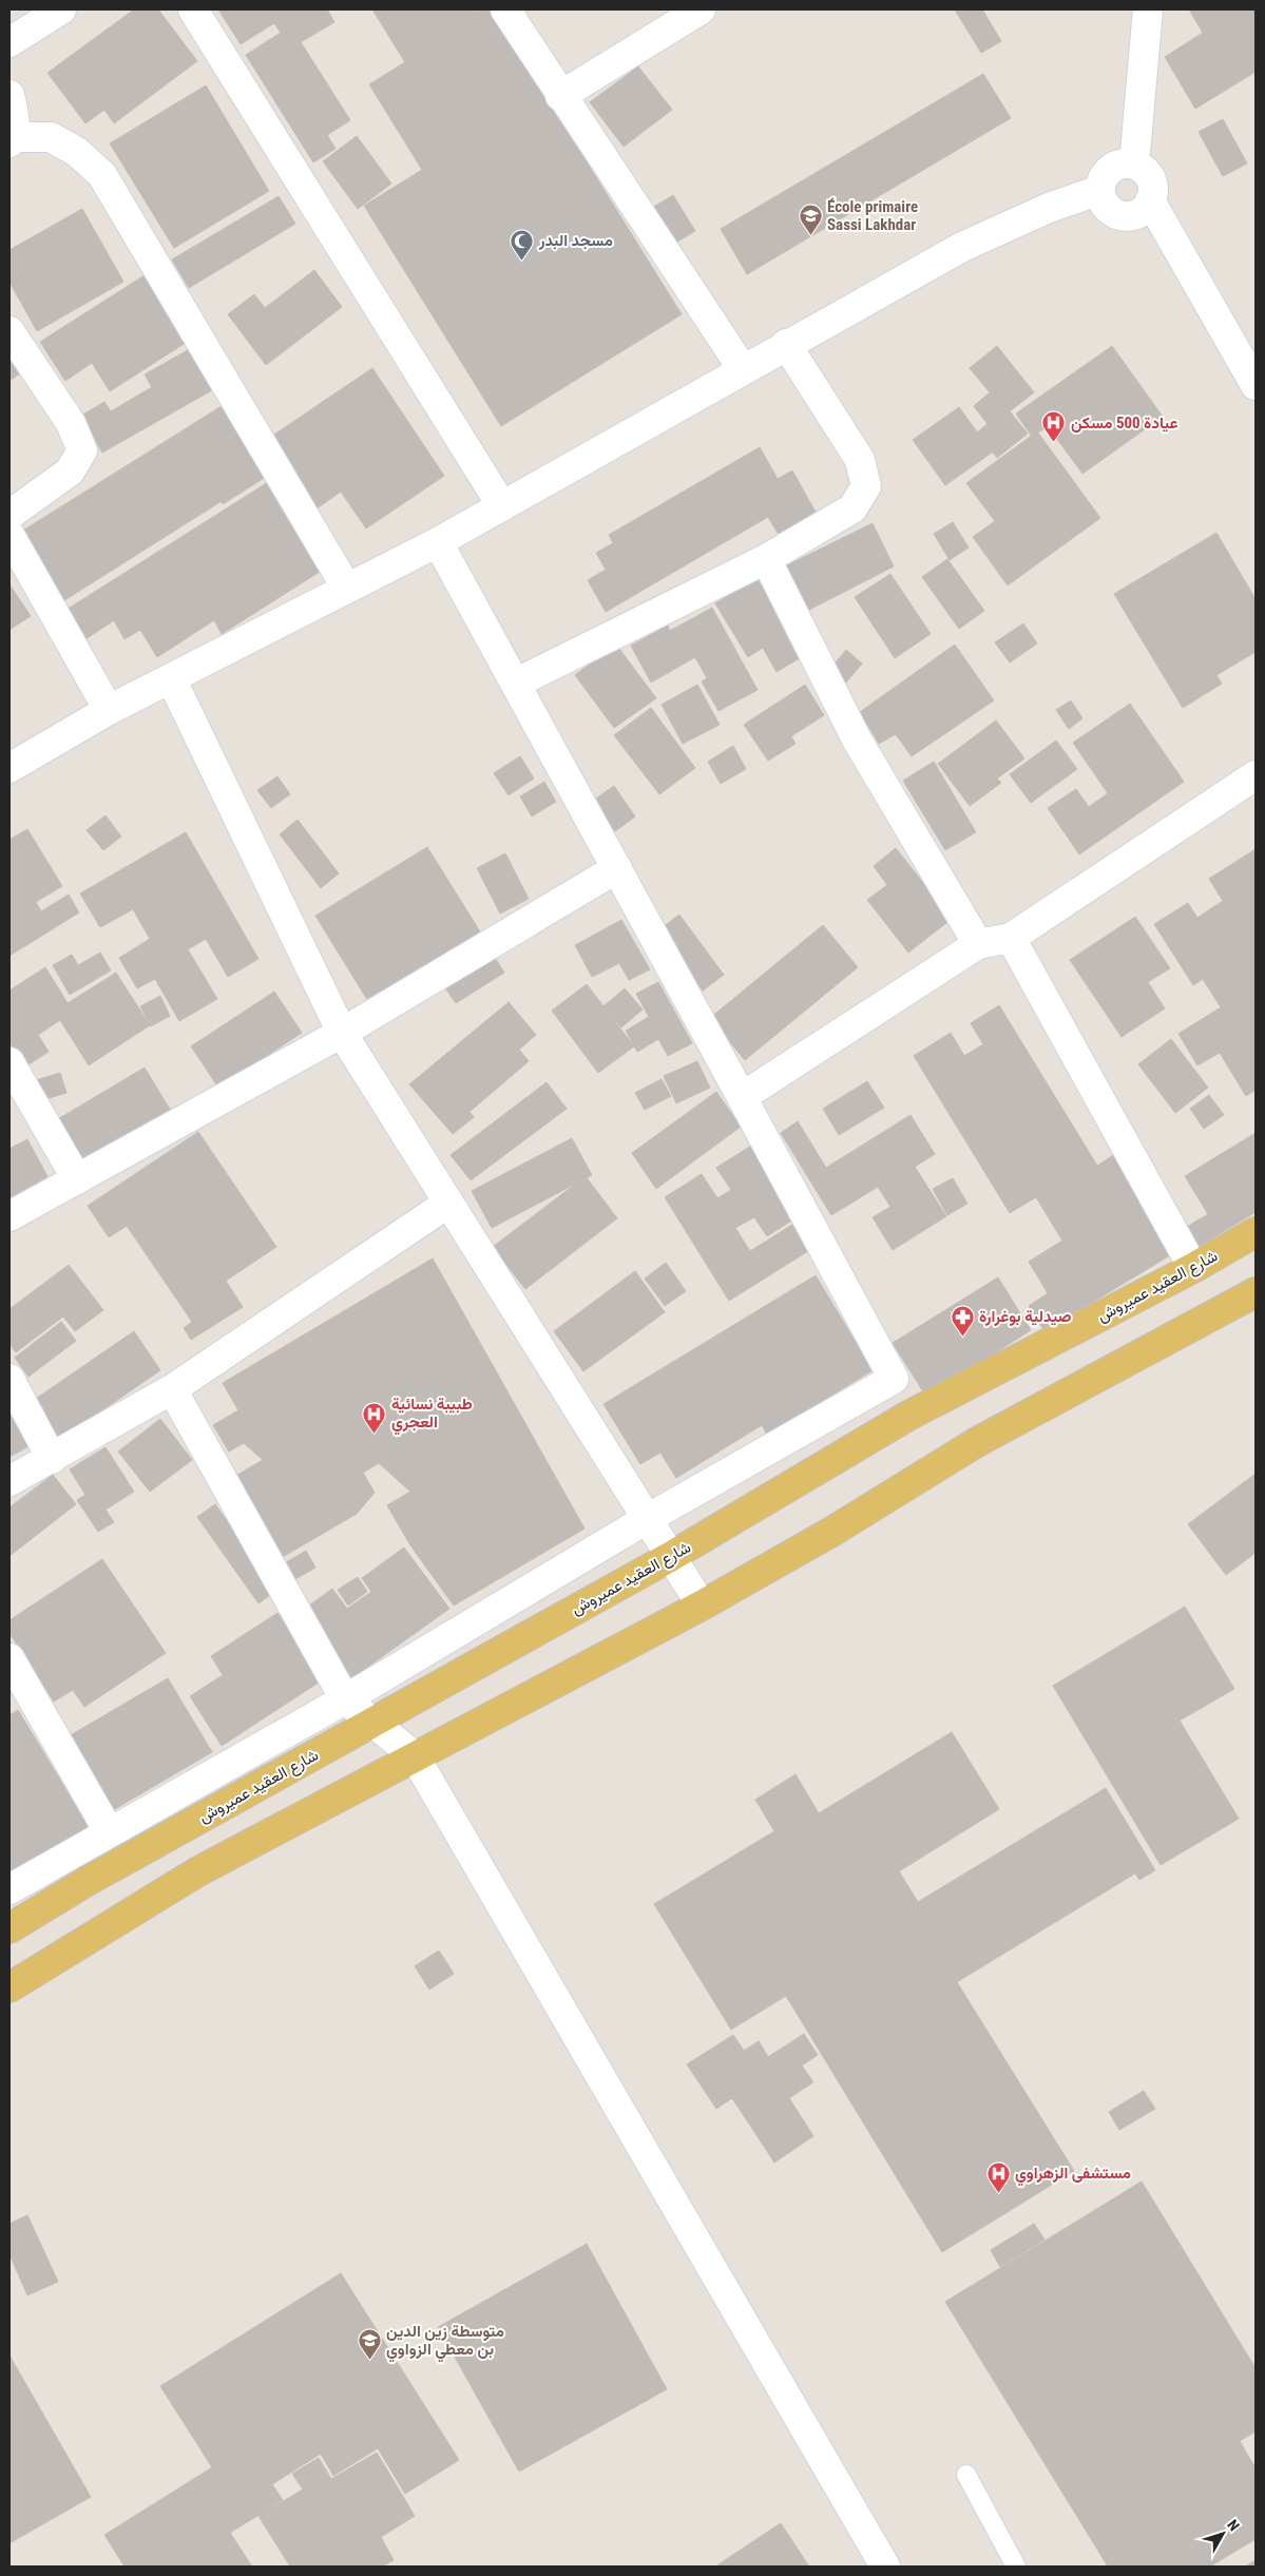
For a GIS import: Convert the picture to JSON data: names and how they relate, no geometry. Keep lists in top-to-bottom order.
{
  "streets": {
    "main road": ["شارع العقيد عميروش"]
  },
  "places": {
    "school or university": ["École primaire Sassi Lakhdar", "متوسطة زين الدين بن معطي الزواوي"],
    "mosque": ["مسجد البدر"],
    "hospital": ["عيادة 500 مسكن", "طبيبة نسائية العجري", "مستشفى الزهراوي"],
    "pharmacy": ["صيدلية بوغرارة"]
  },
  "north": "top right"
}
